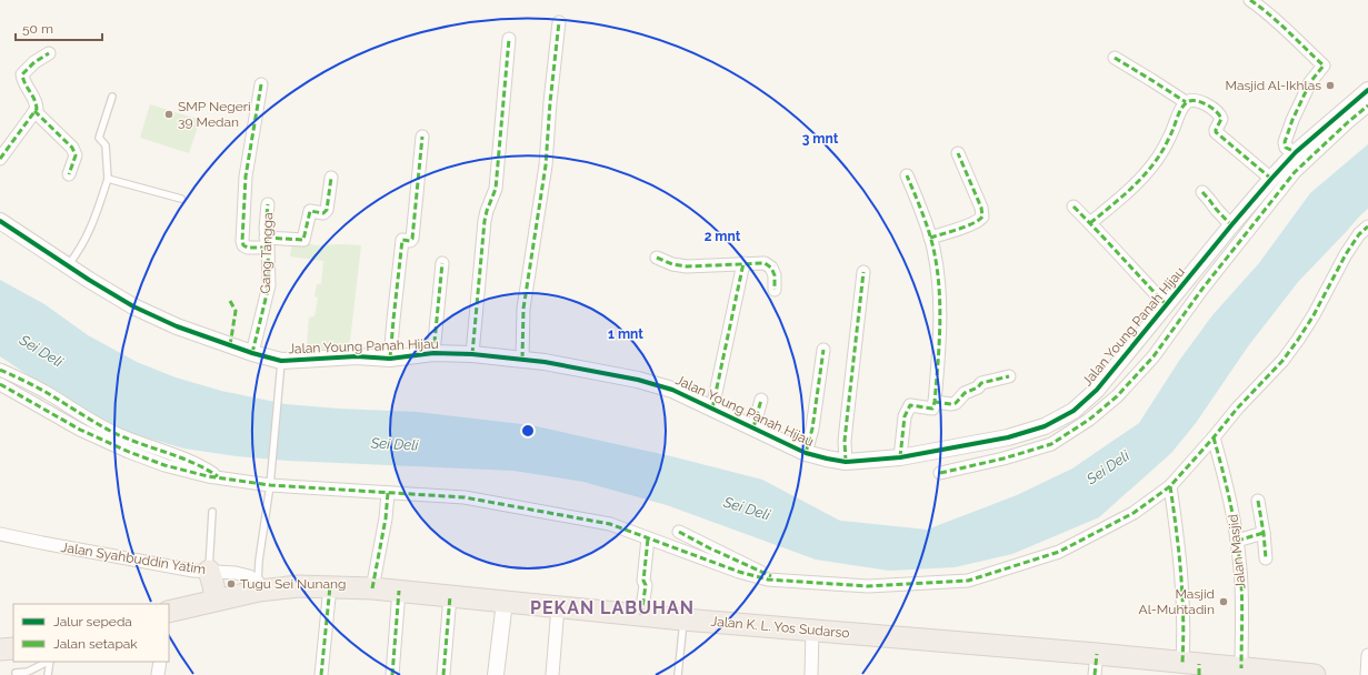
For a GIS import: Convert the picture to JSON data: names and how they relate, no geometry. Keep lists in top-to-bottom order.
{
  "streets": {
    "highway": ["Jalan K. L. Yos Sudarso"],
    "street": [
      "Gang Tangga",
      "Jalan Young Panah Hijau",
      "Jalan Masjid",
      "Jalan Syahbuddin Yatim"
    ]
  },
  "crossings": [
    ["Gang Tangga", "Jalan Young Panah Hijau"],
    ["Jalan Masjid", "Jalan K. L. Yos Sudarso"],
    ["Jalan Syahbuddin Yatim", "Jalan K. L. Yos Sudarso"]
  ],
  "districts": ["PEKAN LABUHAN"],
  "water": ["Sei Deli"],
  "places": [
    "Masjid Al-Ikhlas",
    "SMP Negeri 39 Medan",
    "Tugu Sei Nunang",
    "Masjid Al-Muhtadin"
  ],
  "legend": ["Jalur sepeda", "Jalan setapak"],
  "scale_bar": "50 m",
  "rings": ["3 mnt", "2 mnt", "1 mnt"]
}
